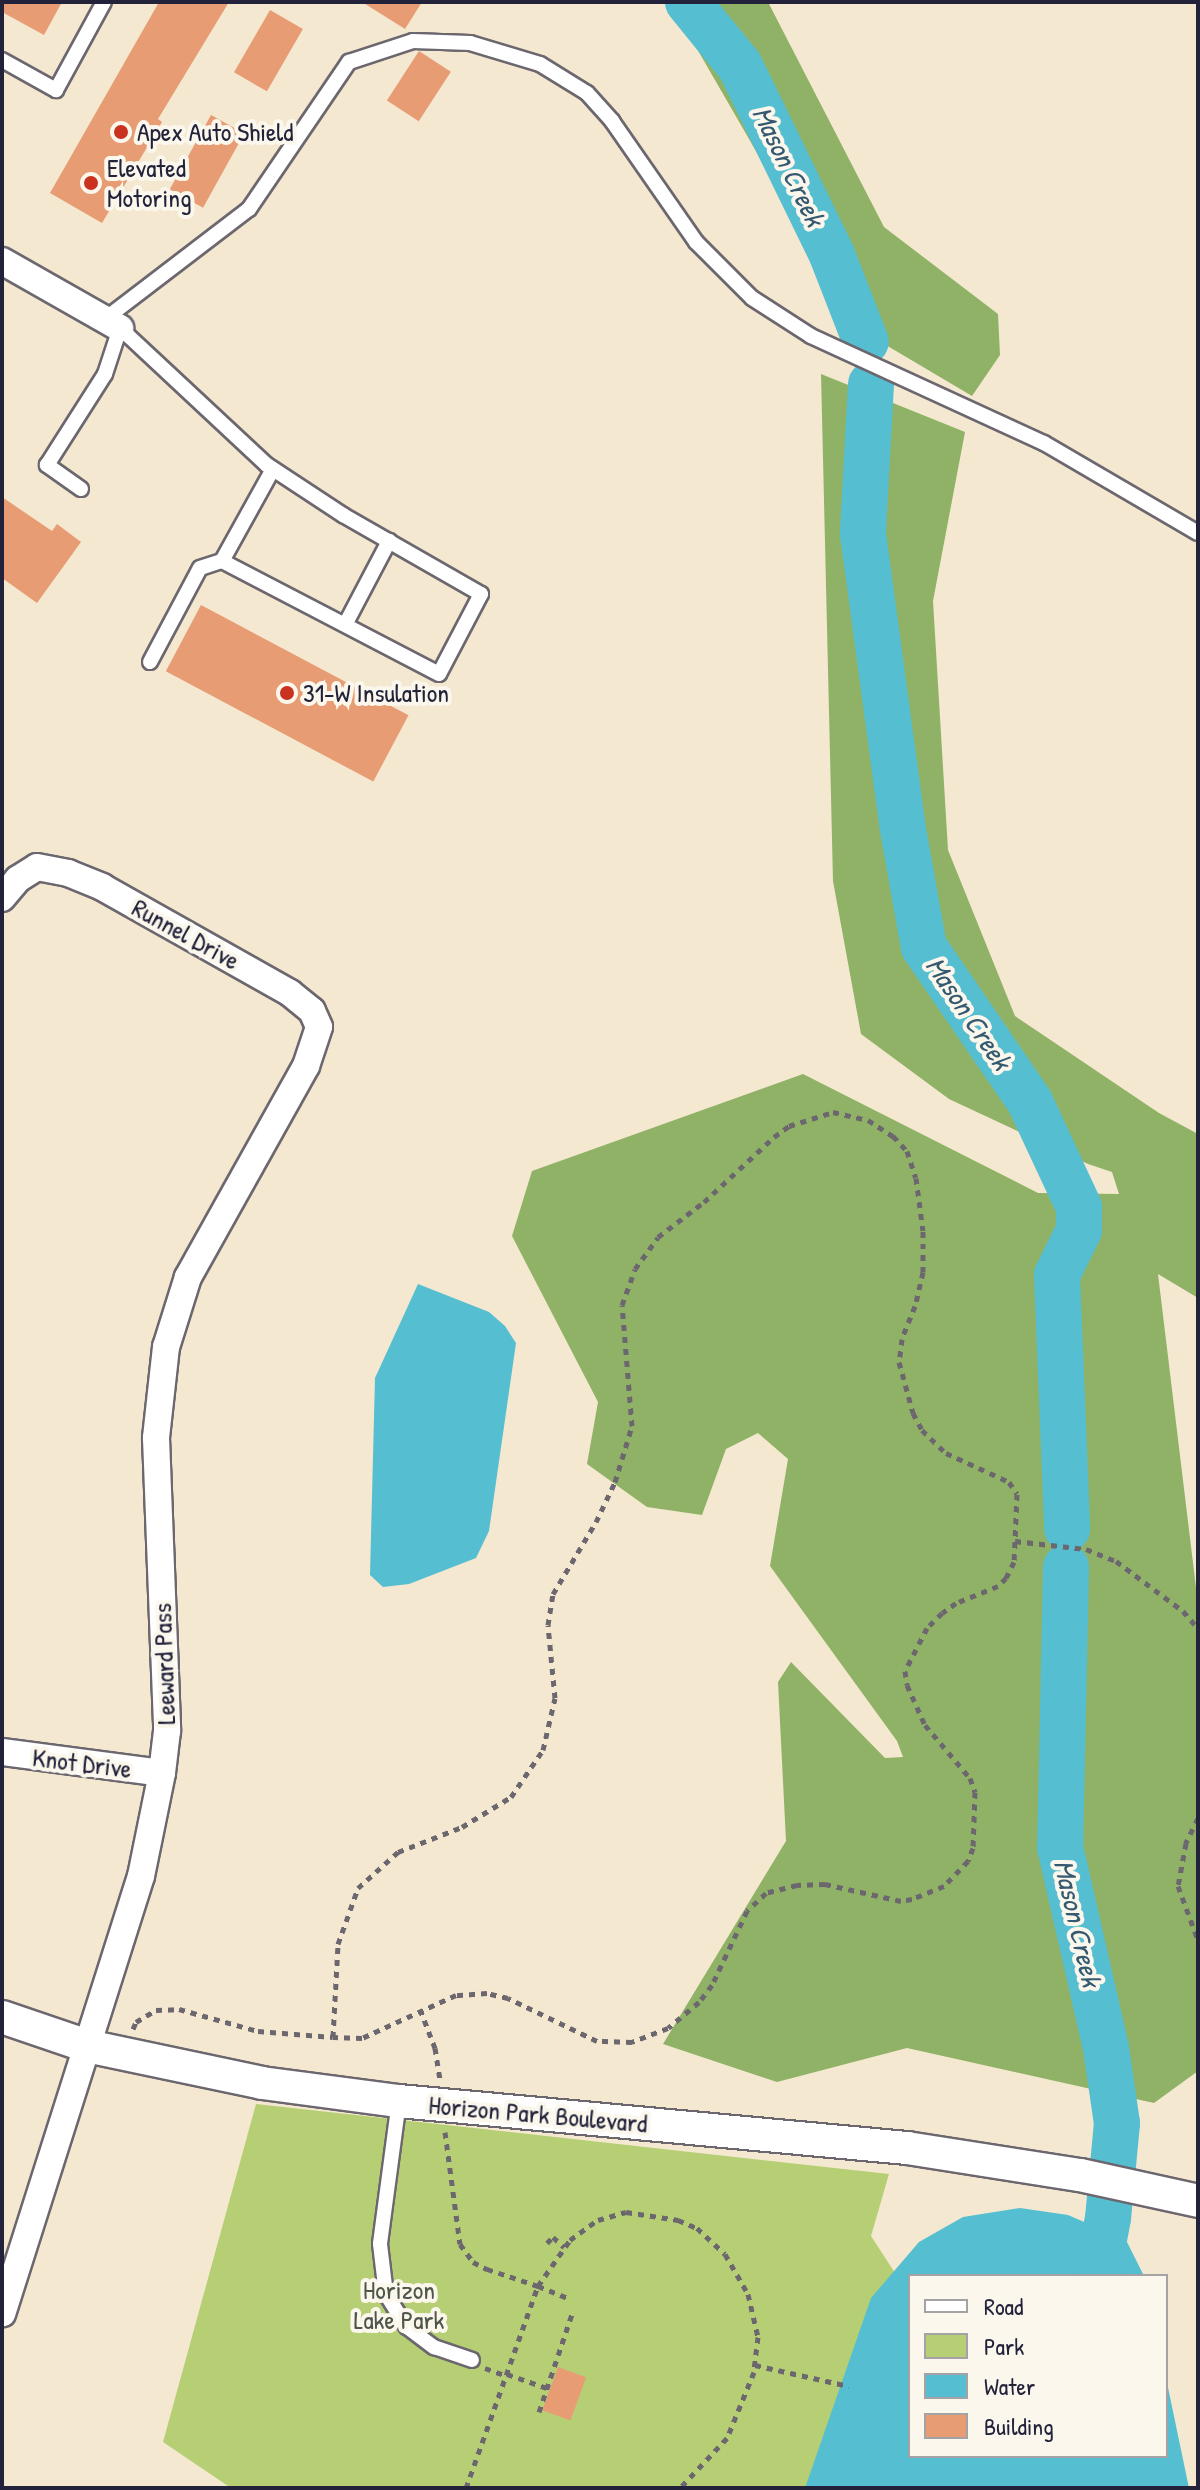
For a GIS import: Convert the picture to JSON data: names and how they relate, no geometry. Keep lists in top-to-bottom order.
{
  "streets": {
    "street": [
      "Runnel Drive",
      "Leeward Pass",
      "Knot Drive",
      "Horizon Park Boulevard"
    ]
  },
  "crossings": [
    ["Runnel Drive", "Leeward Pass"],
    ["Leeward Pass", "Knot Drive"],
    ["Leeward Pass", "Horizon Park Boulevard"]
  ],
  "water": ["Mason Creek"],
  "parks": ["Horizon Lake Park"],
  "places": ["Apex Auto Shield", "Elevated Motoring", "31-W Insulation"],
  "legend": [
    "Road",
    "Park",
    "Water",
    "Building"
  ]
}
